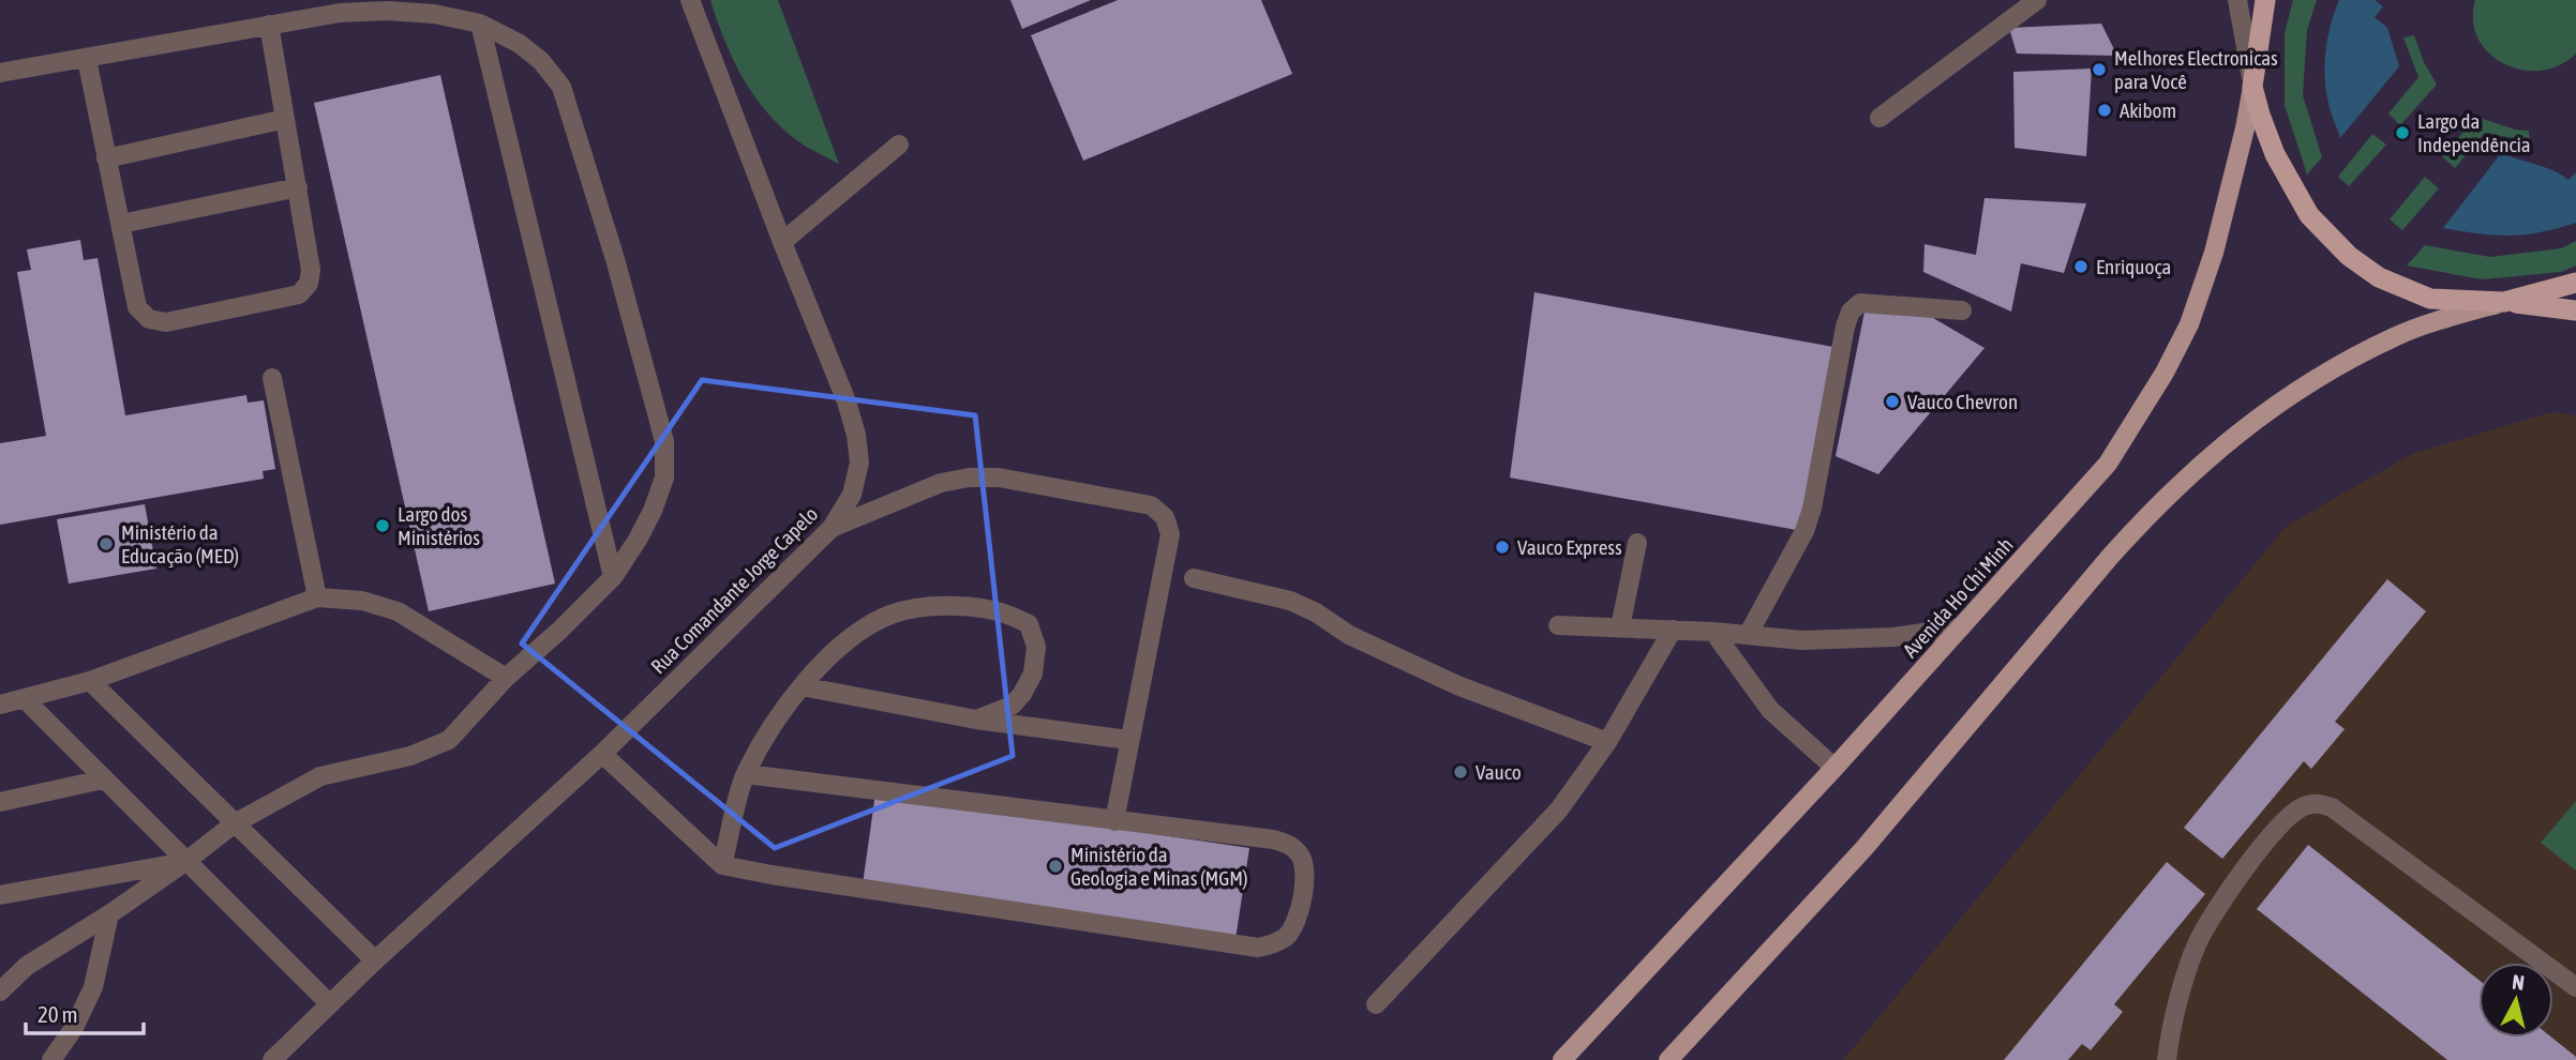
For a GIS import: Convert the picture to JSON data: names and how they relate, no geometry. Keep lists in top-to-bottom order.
{
  "streets": {
    "main road": ["Avenida Ho Chi Minh"],
    "street": ["Rua Comandante Jorge Capelo"]
  },
  "places": [
    "Melhores Electronicas para Você",
    "Akibom",
    "Largo da Independência",
    "Enriquoça",
    "Vauco Chevron",
    "Largo dos Ministérios",
    "Ministério da Educação (MED)",
    "Vauco Express",
    "Vauco",
    "Ministério da Geologia e Minas (MGM)"
  ],
  "scale_bar": "20 m",
  "north": "top"
}
